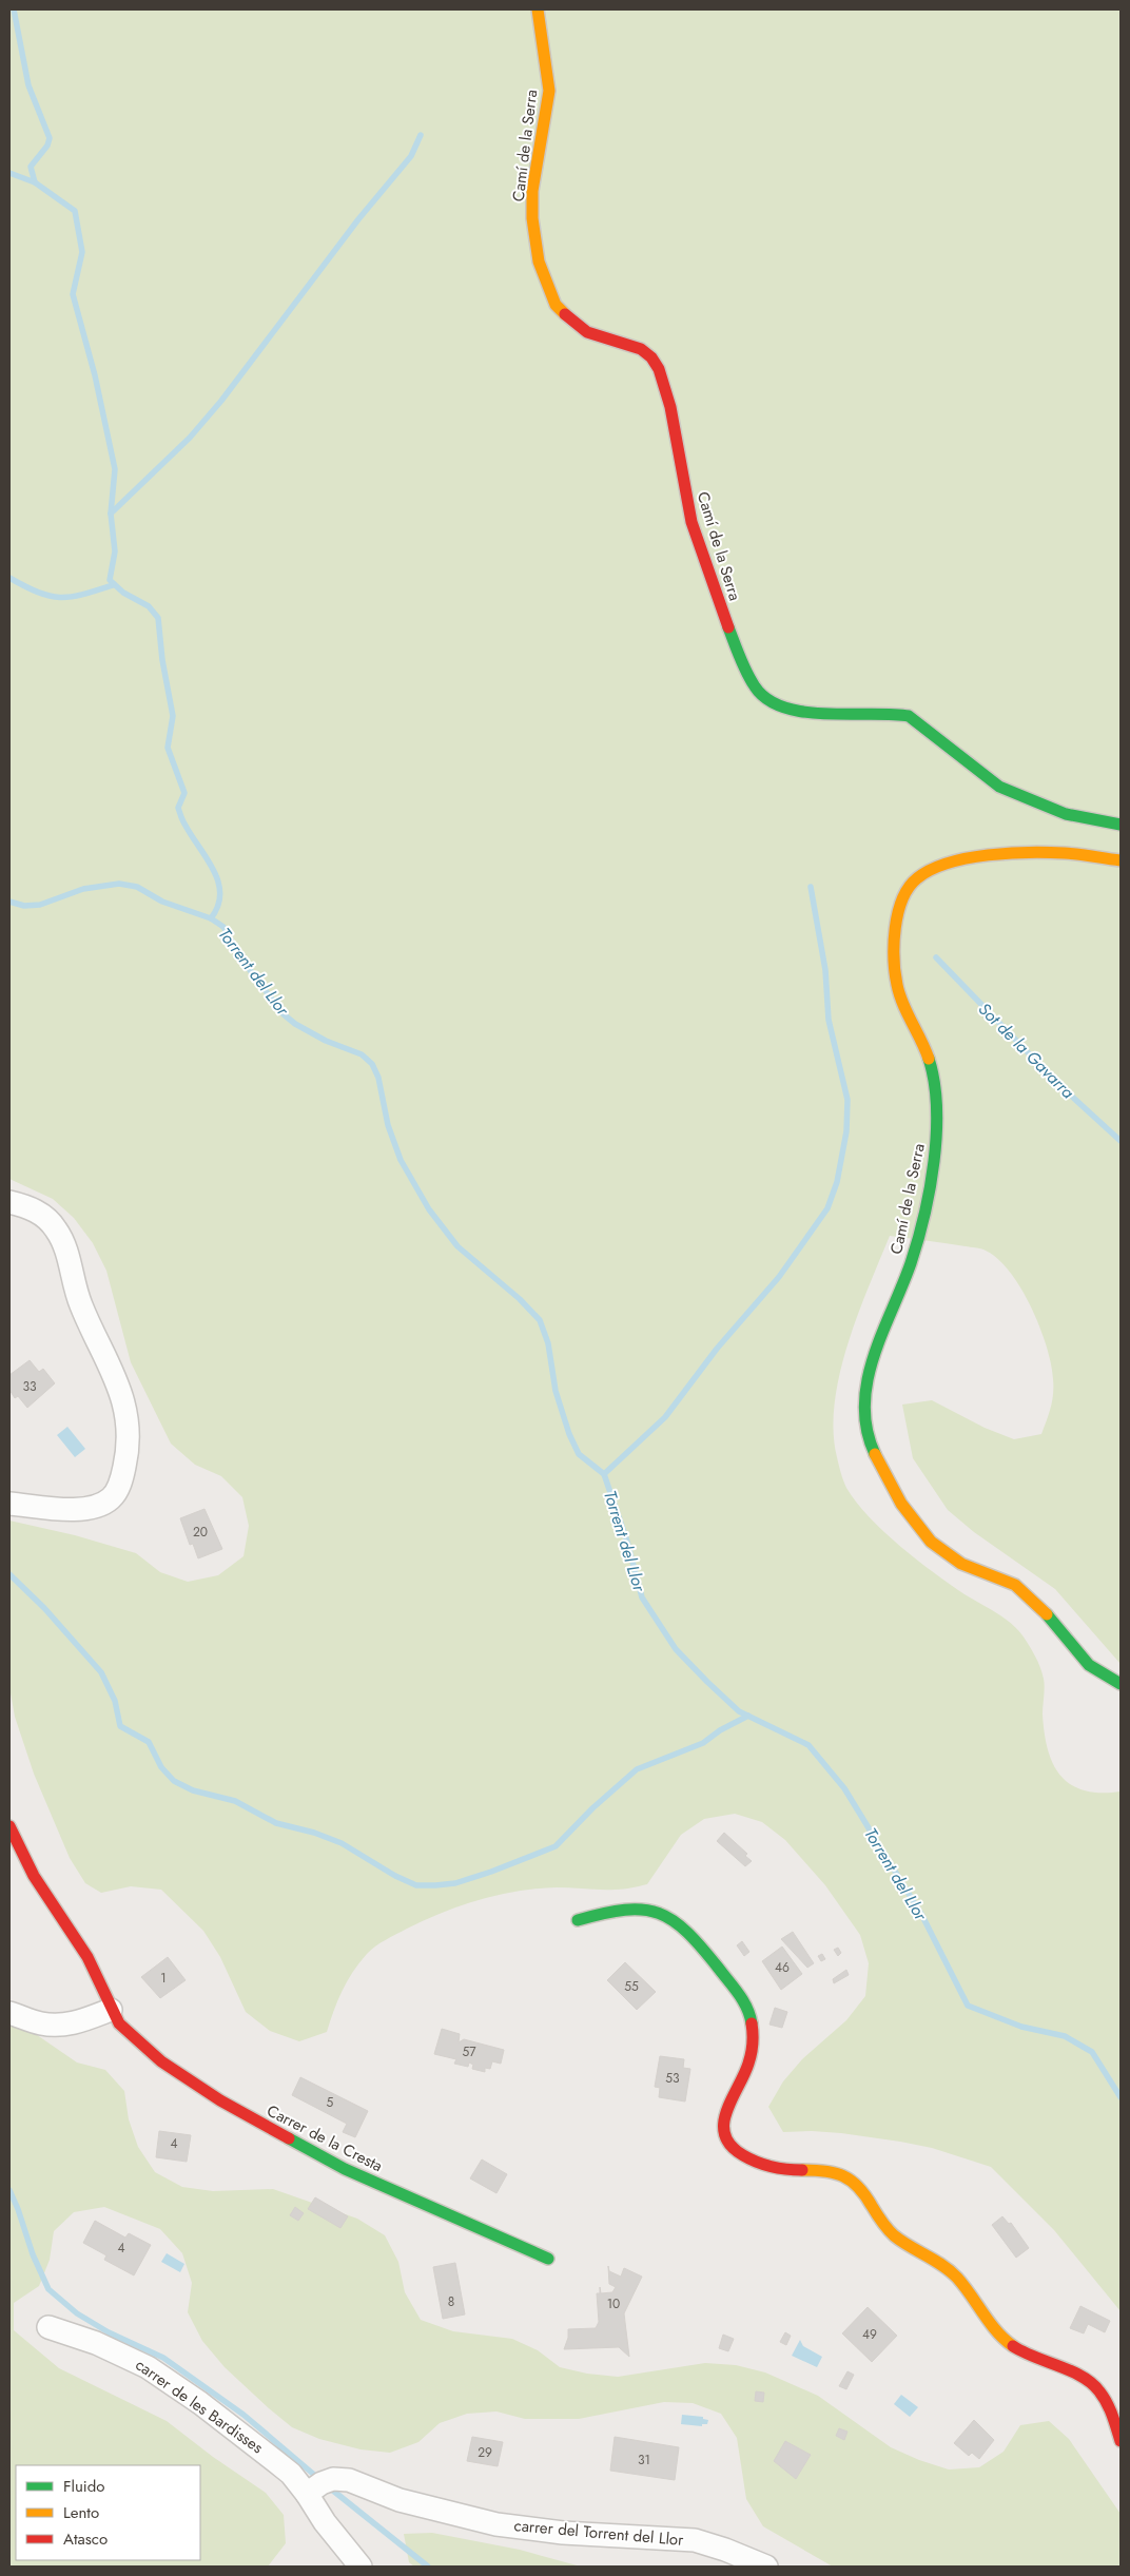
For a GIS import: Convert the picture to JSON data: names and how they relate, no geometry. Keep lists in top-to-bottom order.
{
  "streets": {
    "street": [
      "Camí de la Serra",
      "Carrer de la Cresta",
      "carrer de les Bardisses",
      "carrer del Torrent del Llor"
    ]
  },
  "crossings": [
    ["carrer de les Bardisses", "carrer del Torrent del Llor"]
  ],
  "water": ["Torrent del Llor", "Sot de la Gavarra"],
  "house_numbers": [
    "33",
    "20",
    "46",
    "1",
    "55",
    "57",
    "53",
    "5",
    "4",
    "4",
    "8",
    "10",
    "49",
    "29",
    "31"
  ],
  "legend": ["Fluido", "Lento", "Atasco"]
}
